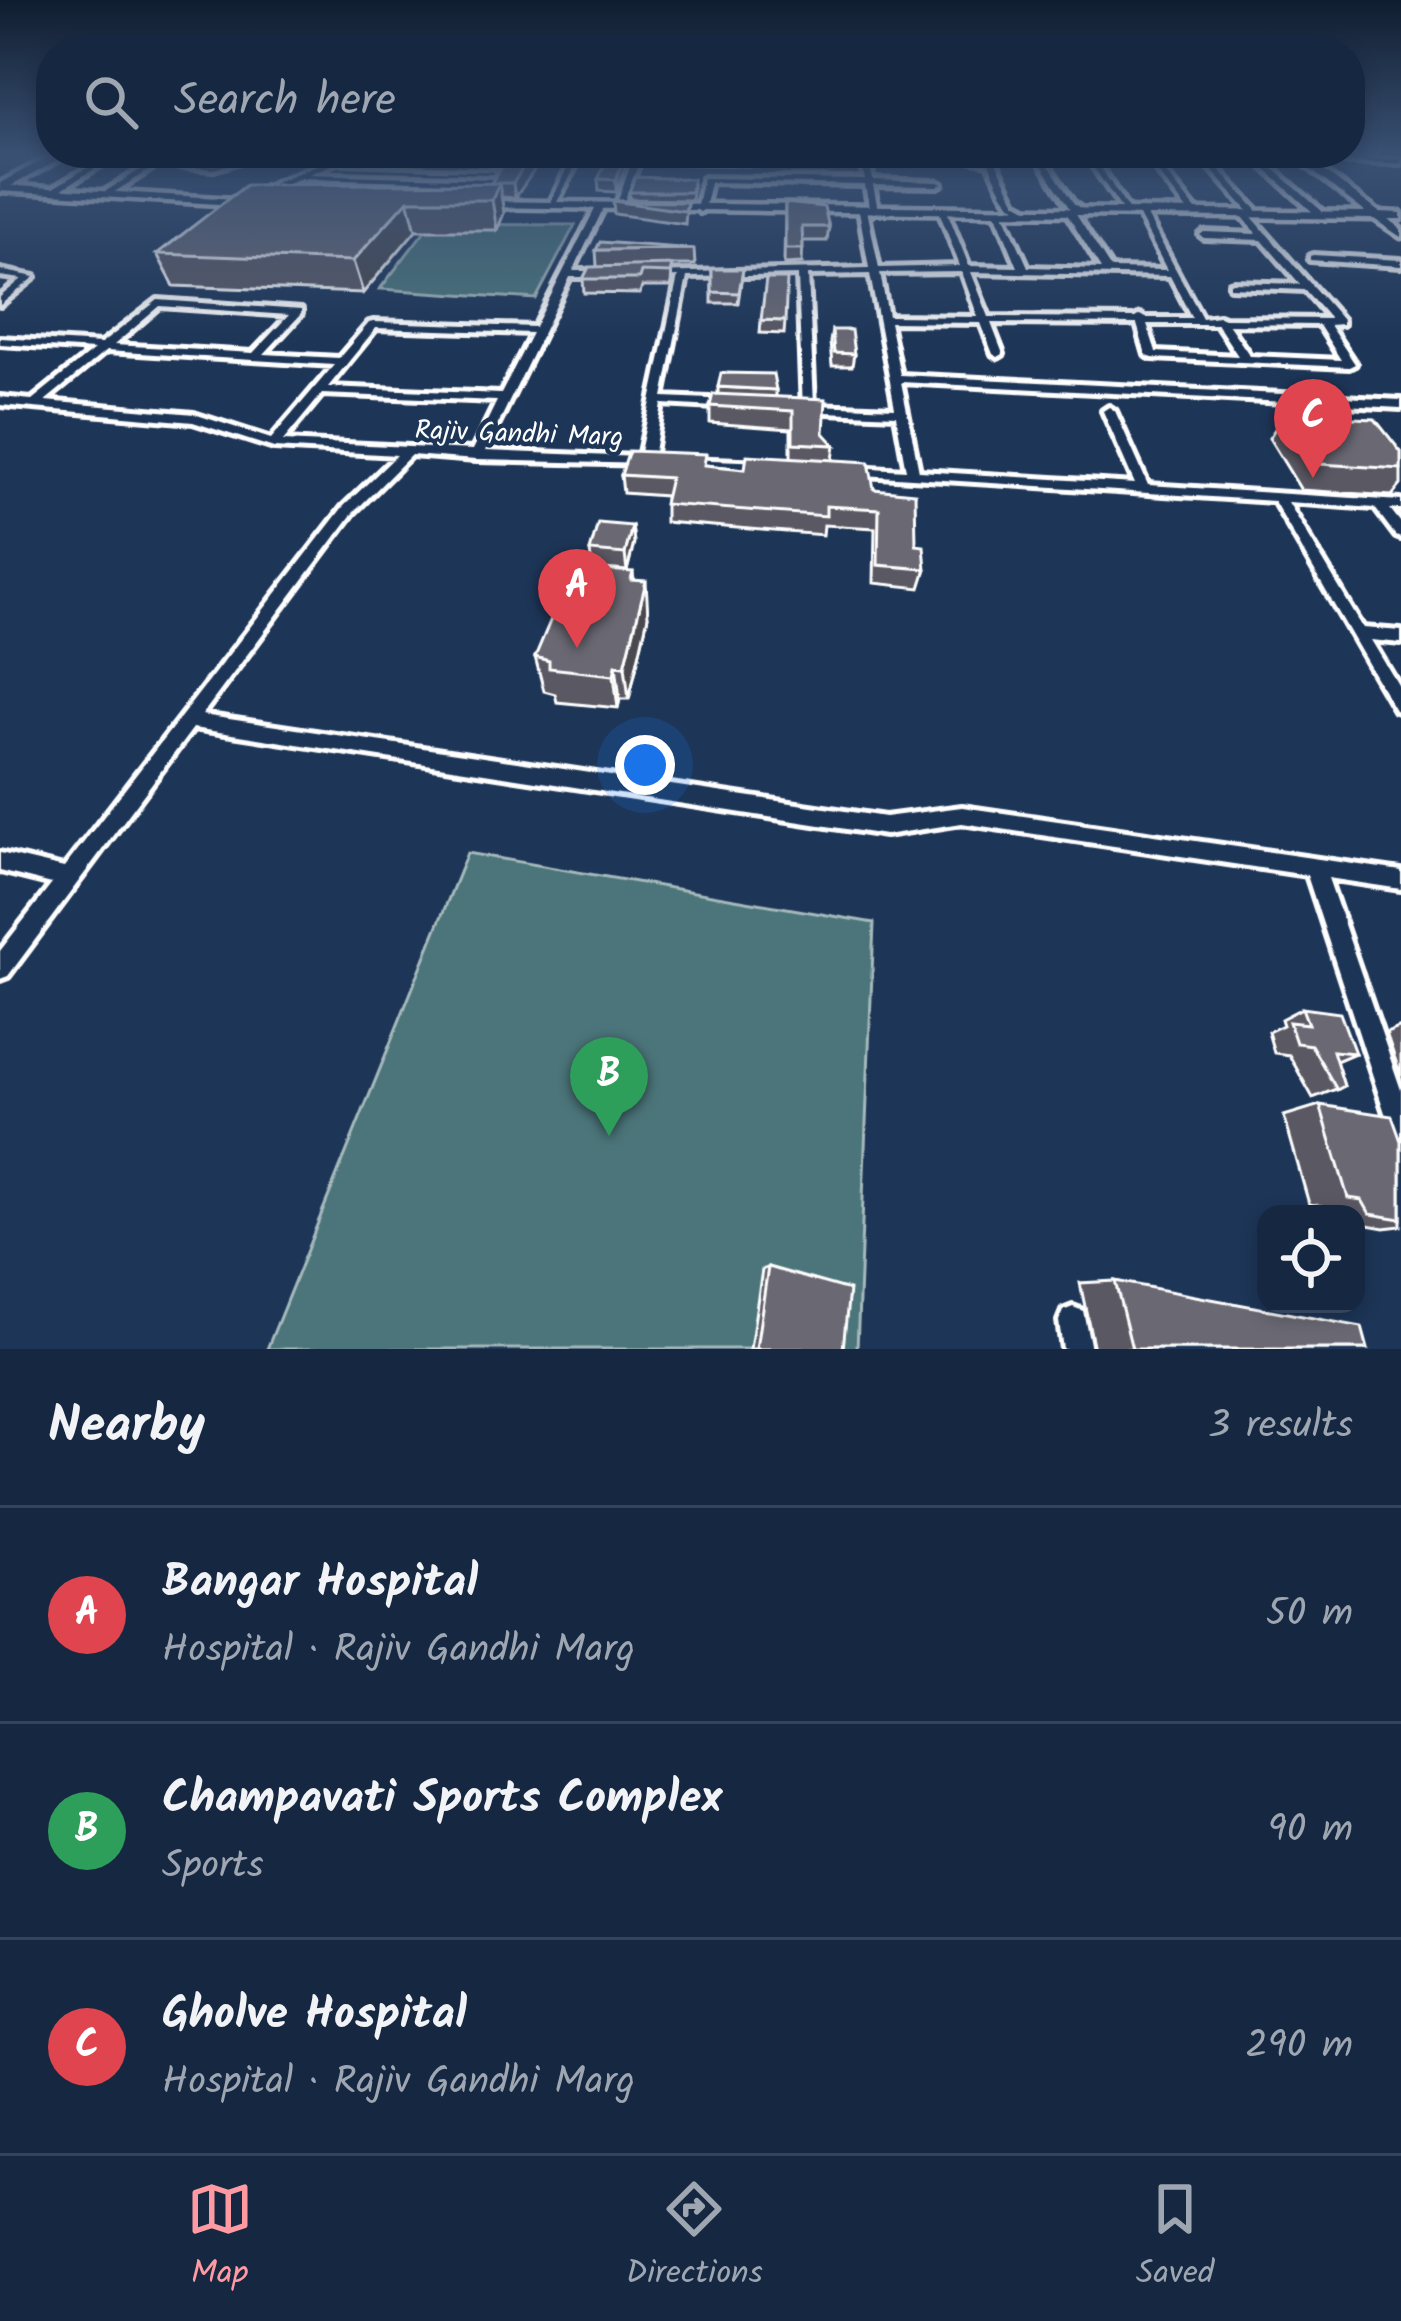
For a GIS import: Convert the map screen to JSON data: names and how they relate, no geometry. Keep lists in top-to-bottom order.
{
  "streets": {
    "street": ["Rajiv Gandhi Marg"]
  },
  "page": {
    "search": "Search here",
    "pins": ["C", "A", "B"],
    "heading": ["Nearby", "3 results"],
    "list": [
      {
        "mark": "A",
        "name": "Bangar Hospital",
        "note": "Hospital · Rajiv Gandhi Marg",
        "value": "50 m"
      },
      {
        "mark": "B",
        "name": "Champavati Sports Complex",
        "note": "Sports",
        "value": "90 m"
      },
      {
        "mark": "C",
        "name": "Gholve Hospital",
        "note": "Hospital · Rajiv Gandhi Marg",
        "value": "290 m"
      }
    ],
    "nav": ["Map", "Directions", "Saved"]
  }
}
